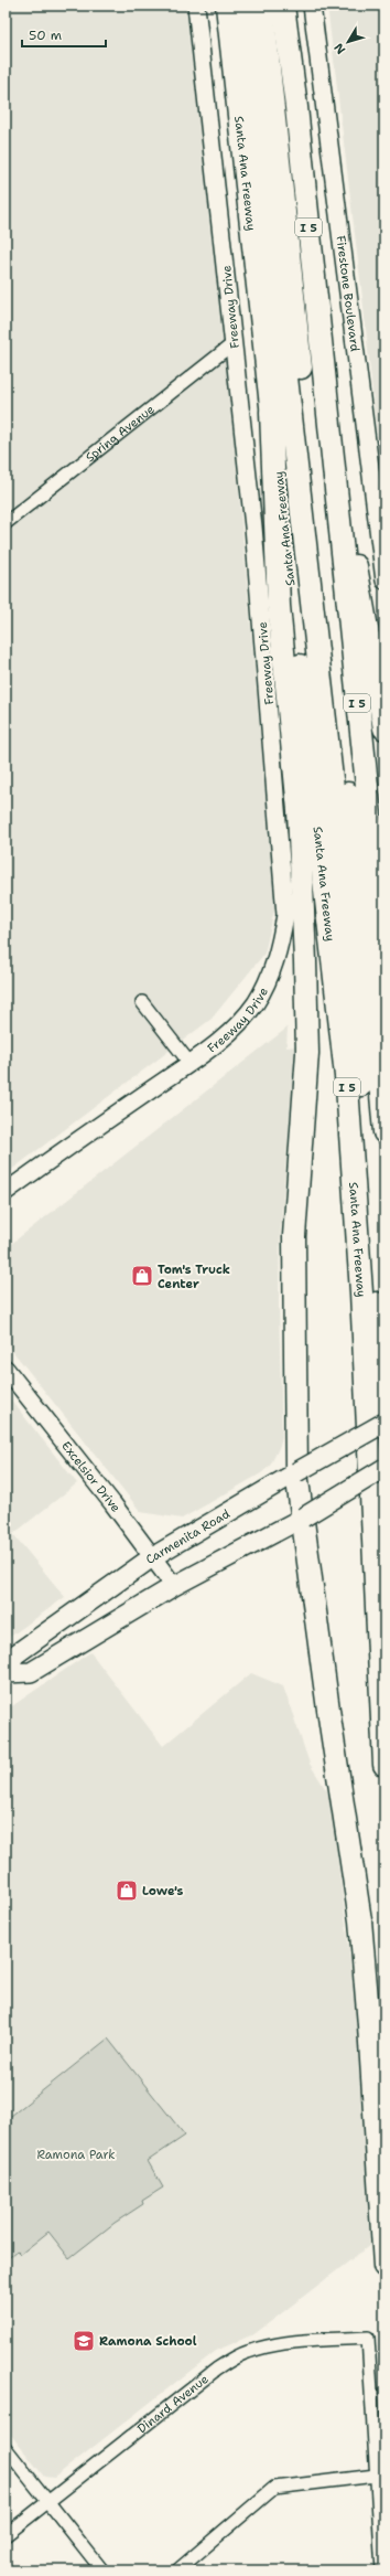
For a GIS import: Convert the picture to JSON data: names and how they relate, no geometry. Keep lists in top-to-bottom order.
{
  "streets": {
    "highway": ["Santa Ana Freeway", "I 5"],
    "main road": ["Carmenita Road"],
    "street": [
      "Firestone Boulevard",
      "Freeway Drive",
      "Spring Avenue",
      "Excelsior Drive",
      "Dinard Avenue"
    ]
  },
  "crossings": [
    ["Freeway Drive", "Spring Avenue"],
    ["Excelsior Drive", "Carmenita Road"]
  ],
  "parks": ["Ramona Park"],
  "places": {
    "shop": ["Tom's Truck Center", "Lowe's"],
    "school or university": ["Ramona School"]
  },
  "scale_bar": "50 m",
  "north": "bottom left"
}
